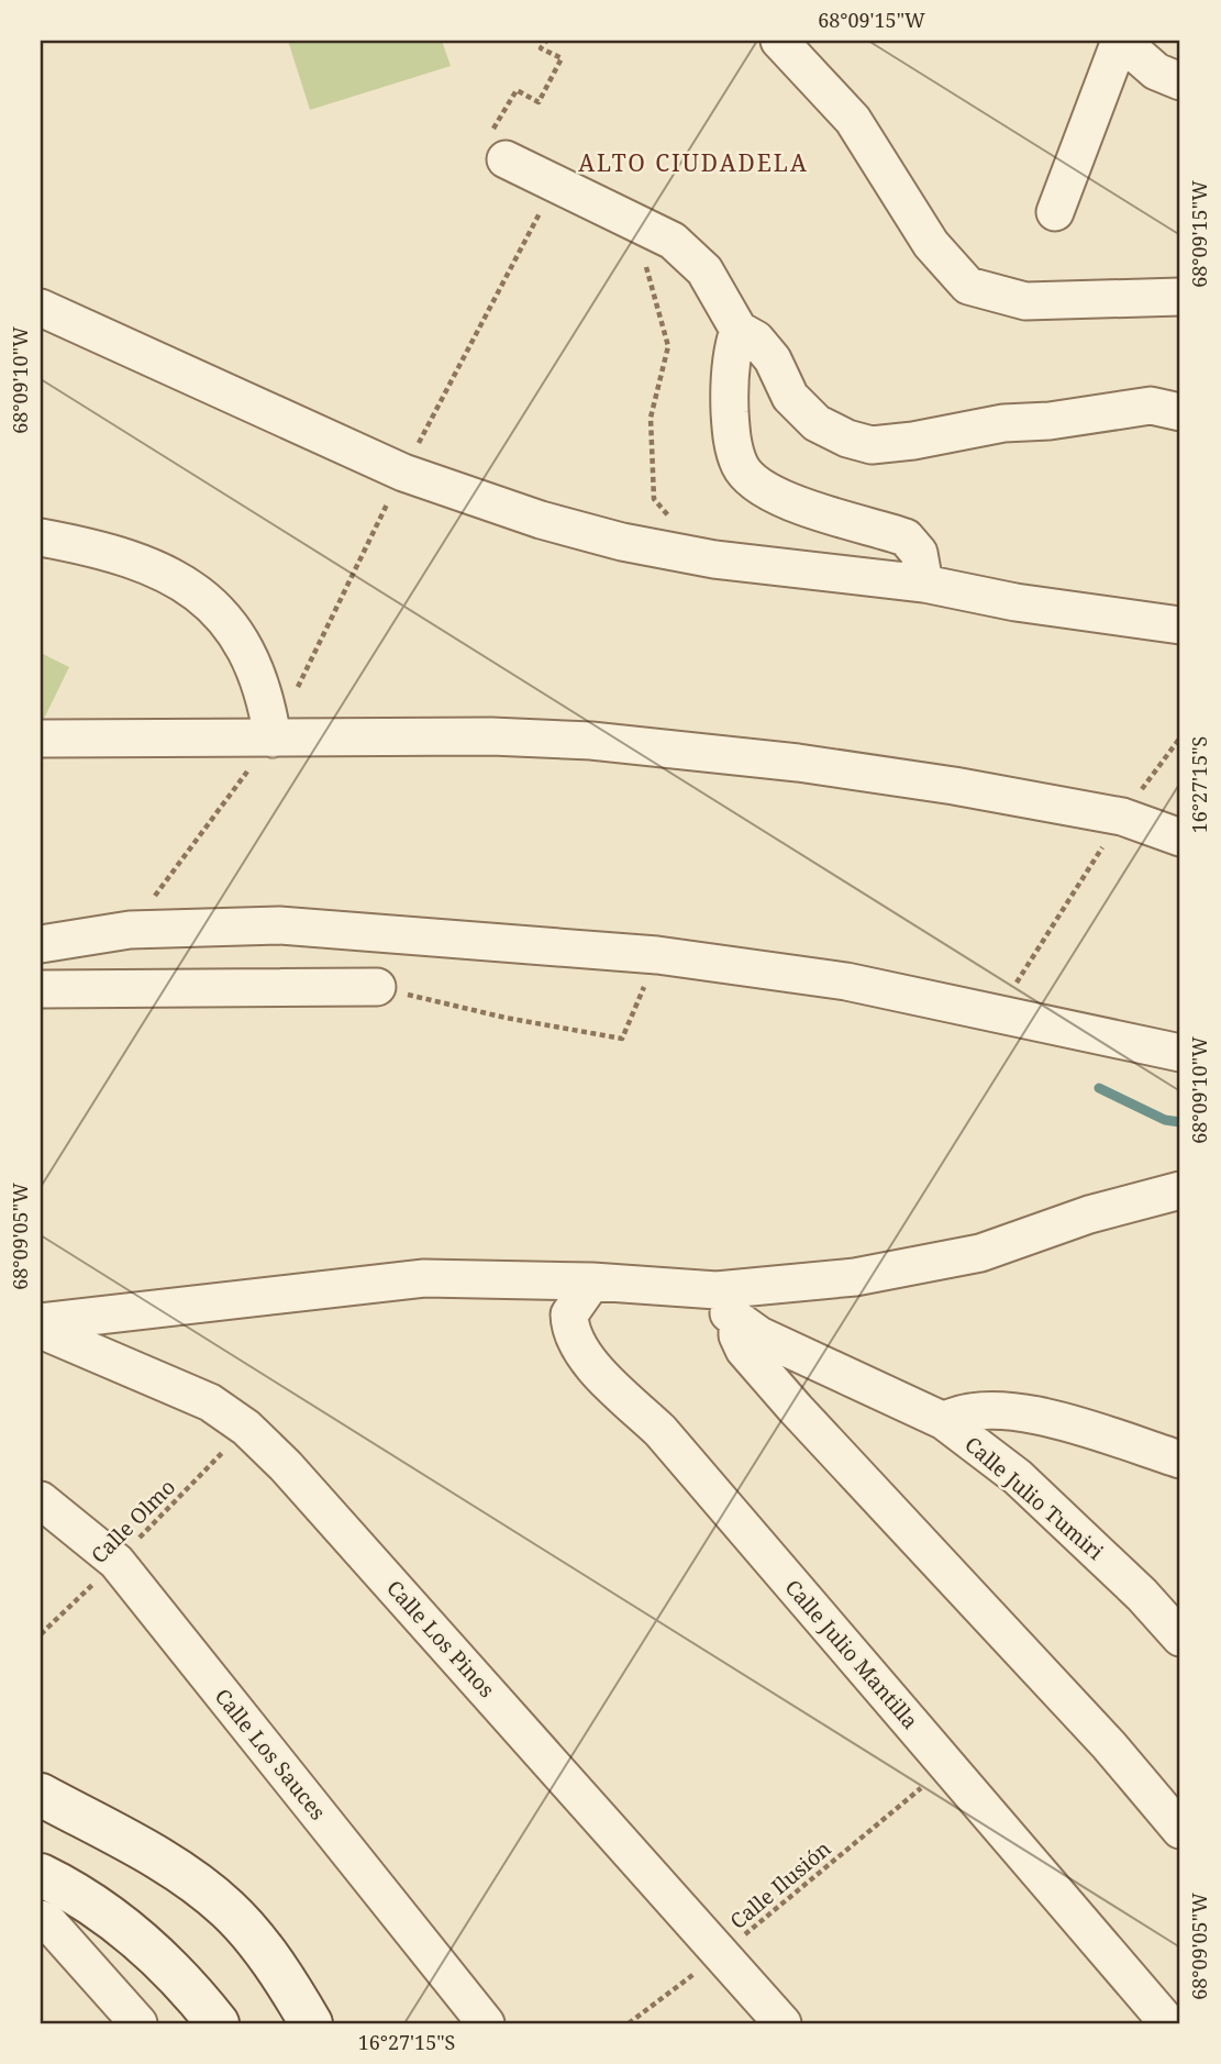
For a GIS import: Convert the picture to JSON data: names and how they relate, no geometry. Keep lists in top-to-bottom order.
{
  "streets": {
    "street": [
      "Calle Julio Tumiri",
      "Calle Los Pinos",
      "Calle Julio Mantilla",
      "Calle Los Sauces"
    ],
    "path": ["Calle Olmo", "Calle Ilusión"]
  },
  "crossings": [
    ["Calle Olmo", "Calle Los Pinos"],
    ["Calle Olmo", "Calle Los Sauces"],
    ["Calle Los Pinos", "Calle Ilusión"],
    ["Calle Julio Mantilla", "Calle Ilusión"]
  ],
  "districts": ["ALTO CIUDADELA"],
  "coordinates": [
    "68°09'15\"W",
    "68°09'10\"W",
    "16°27'15\"S",
    "68°09'05\"W"
  ]
}
